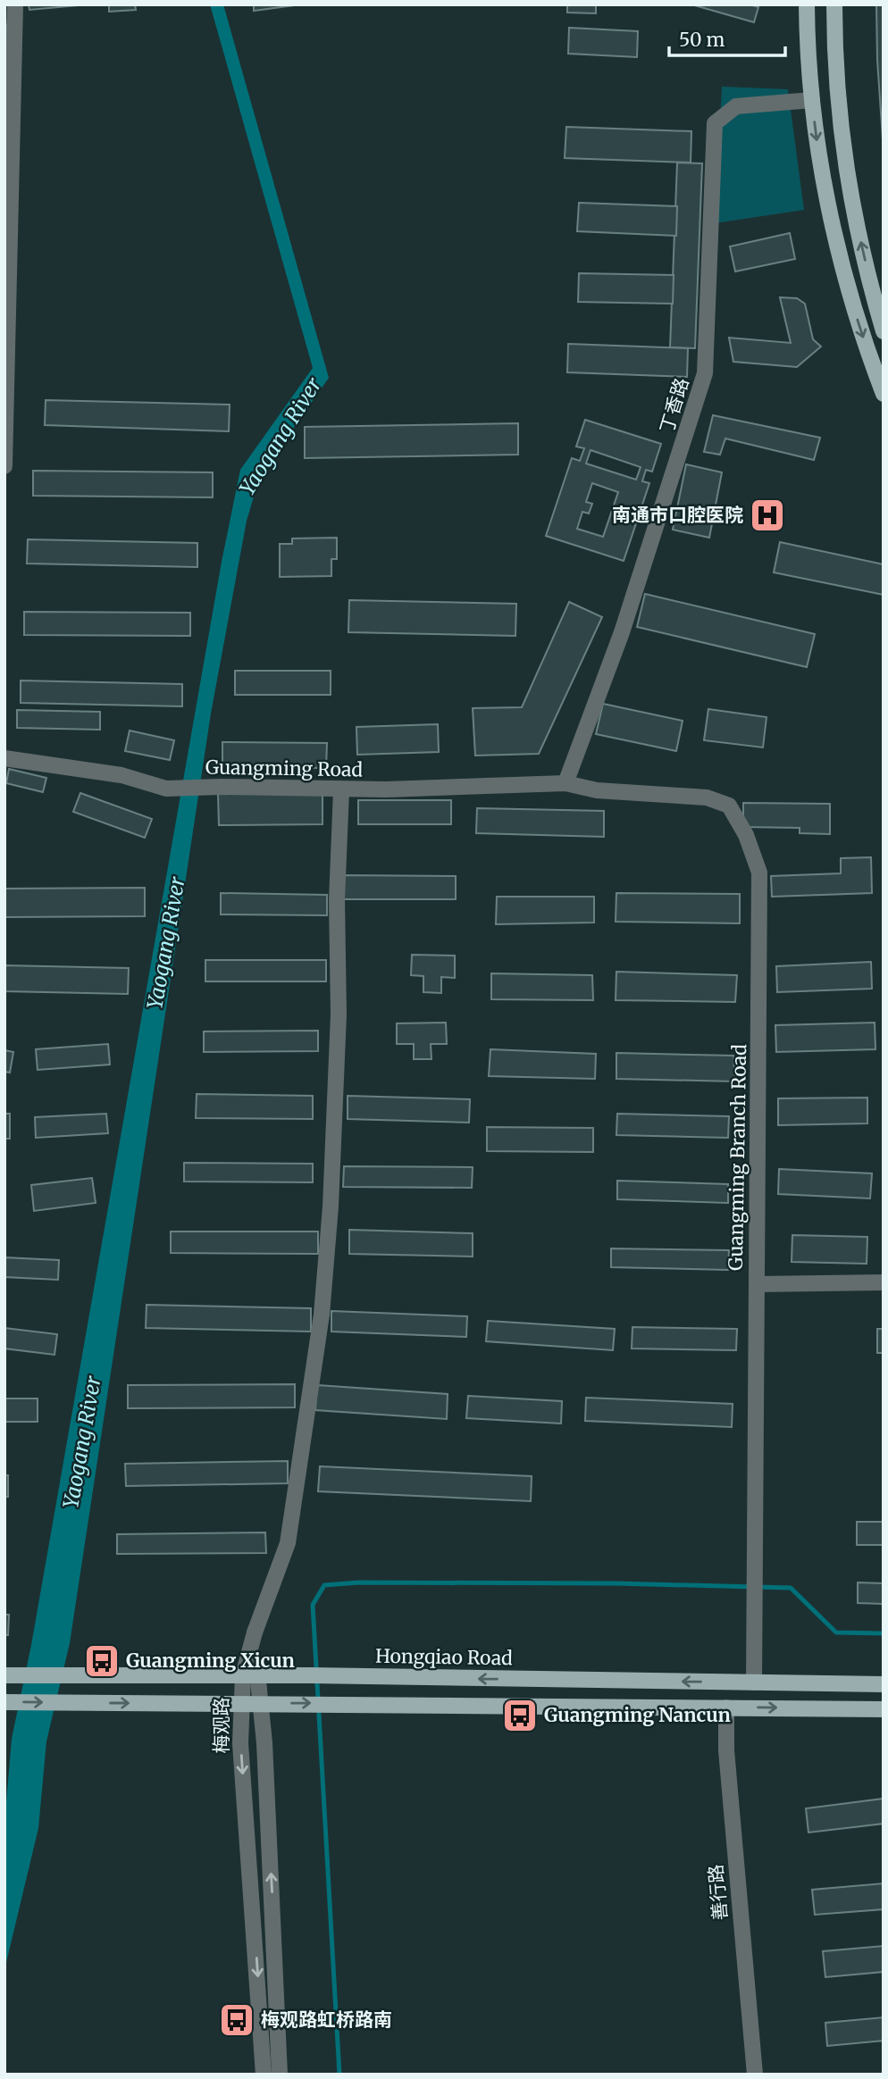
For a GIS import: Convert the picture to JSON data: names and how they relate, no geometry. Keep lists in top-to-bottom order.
{
  "streets": {
    "main road": ["Hongqiao Road"],
    "street": [
      "丁香路",
      "Guangming Road",
      "Guangming Branch Road",
      "梅观路",
      "善行路"
    ]
  },
  "crossings": [
    ["丁香路", "Guangming Road"],
    ["丁香路", "Guangming Branch Road"],
    ["Guangming Road", "Guangming Branch Road"],
    ["Guangming Road", "梅观路"],
    ["Guangming Branch Road", "Hongqiao Road"],
    ["Hongqiao Road", "梅观路"]
  ],
  "water": ["Yaogang River"],
  "places": {
    "hospital": ["南通市口腔医院"],
    "bus stop": ["Guangming Xicun", "Guangming Nancun", "梅观路虹桥路南"]
  },
  "scale_bar": "50 m"
}
